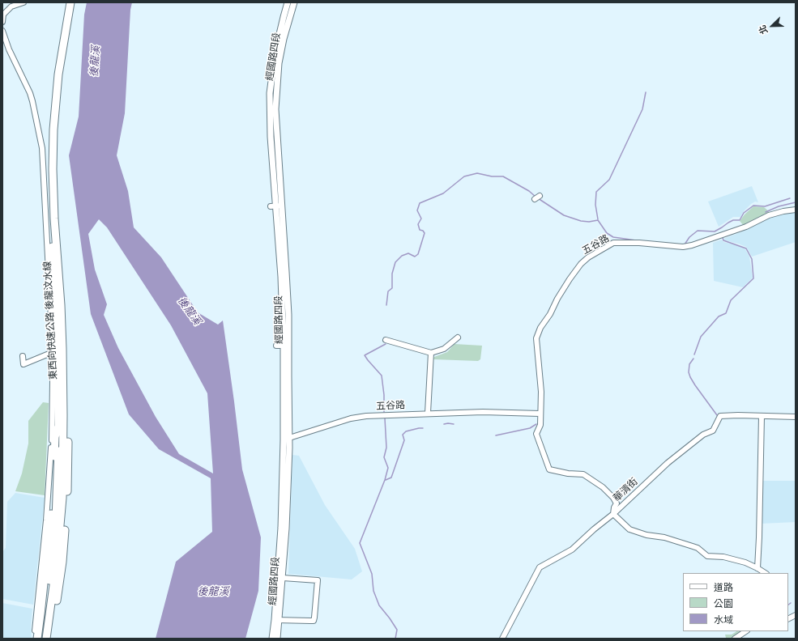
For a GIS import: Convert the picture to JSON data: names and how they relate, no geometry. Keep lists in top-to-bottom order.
{
  "streets": {
    "highway": ["東西向快速公路 後龍汶水線"],
    "main road": ["經國路四段"],
    "street": ["五谷路", "華清街"]
  },
  "crossings": [
    ["經國路四段", "五谷路"],
    ["五谷路", "華清街"]
  ],
  "water": ["後龍溪"],
  "legend": ["道路", "公園", "水域"],
  "north": "bottom left"
}
